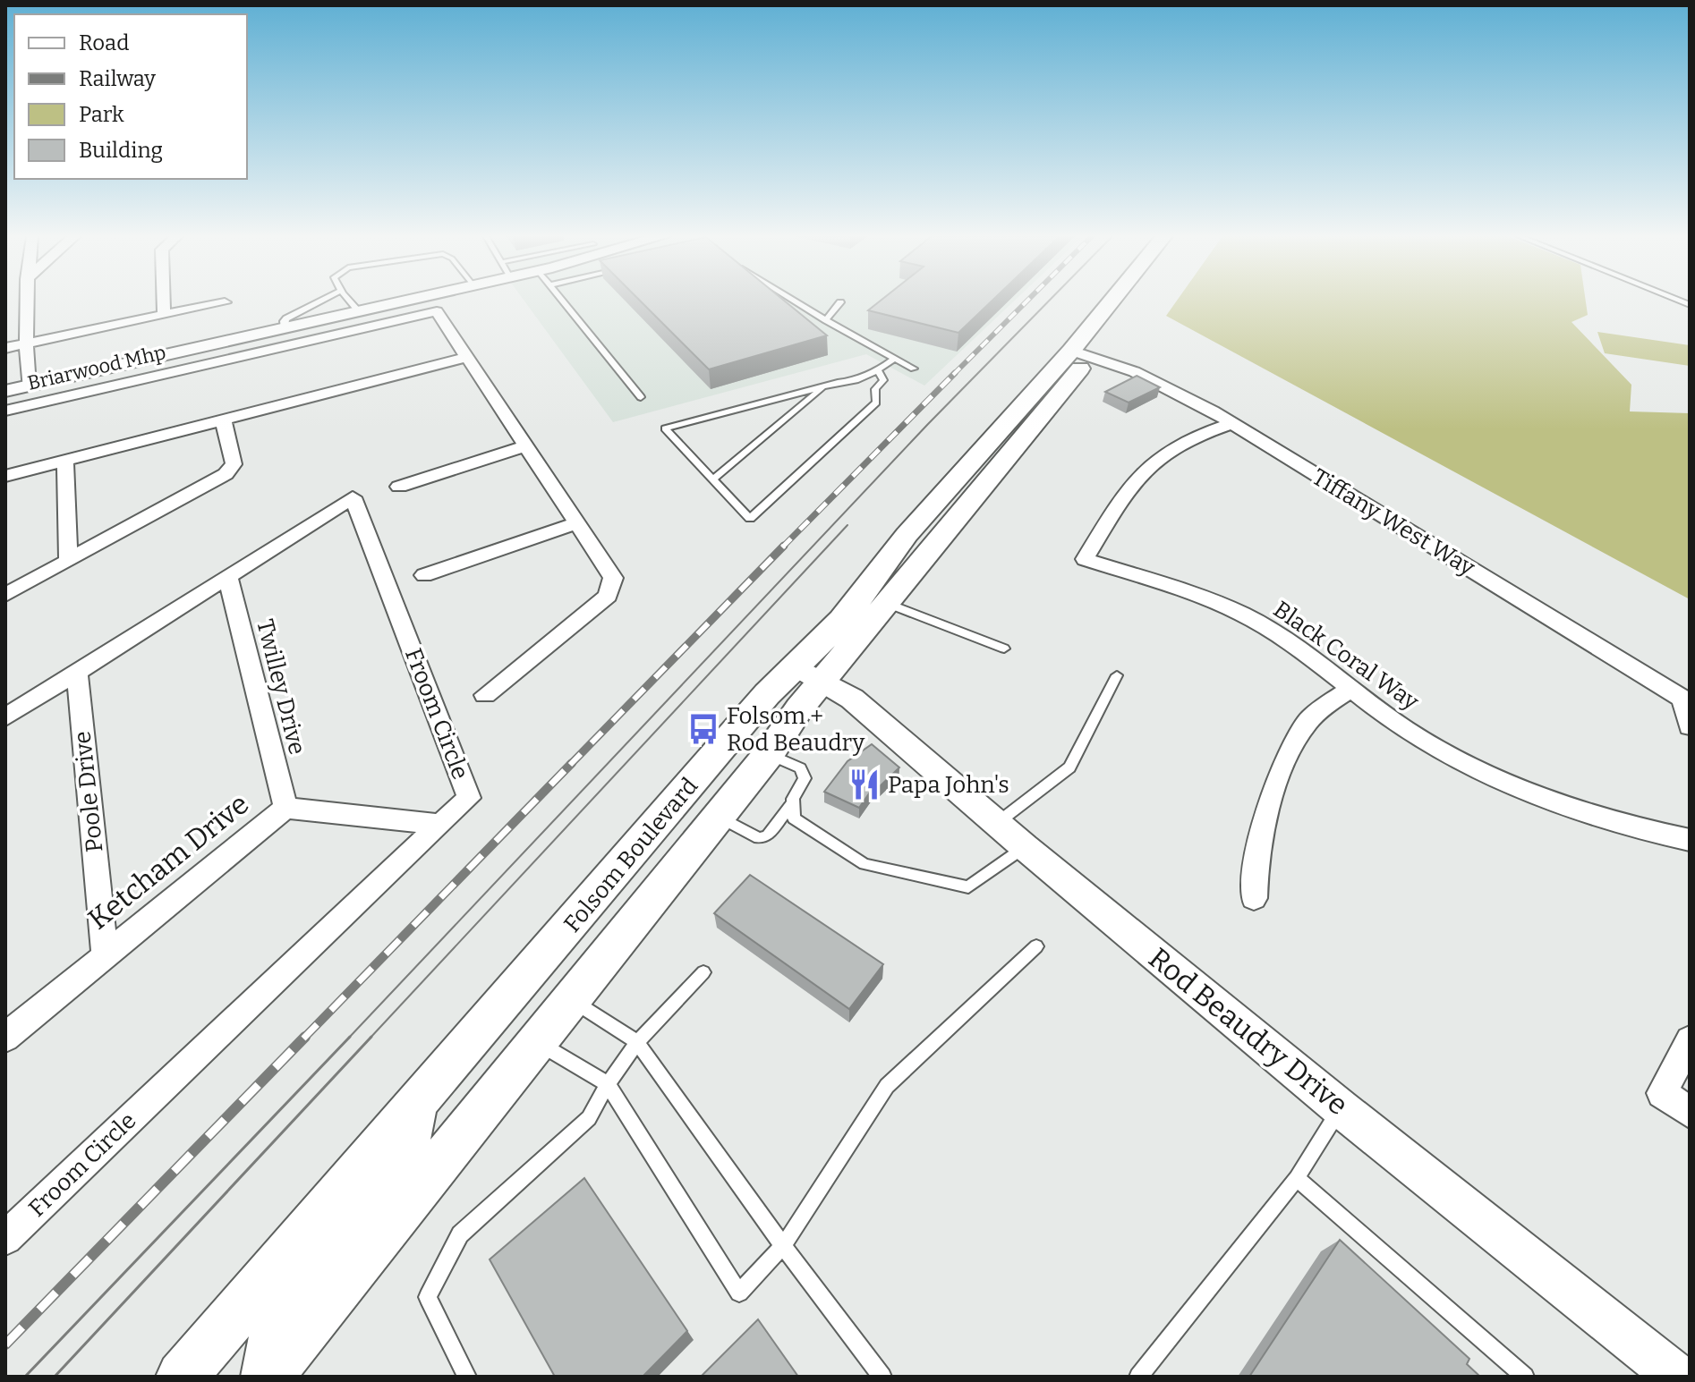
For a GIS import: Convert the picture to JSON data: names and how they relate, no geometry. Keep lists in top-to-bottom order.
{
  "streets": {
    "main road": ["Folsom Boulevard"],
    "street": [
      "Briarwood Mhp",
      "Tiffany West Way",
      "Black Coral Way",
      "Twilley Drive",
      "Froom Circle",
      "Poole Drive",
      "Ketcham Drive",
      "Rod Beaudry Drive"
    ]
  },
  "crossings": [
    ["Tiffany West Way", "Black Coral Way"],
    ["Tiffany West Way", "Folsom Boulevard"],
    ["Twilley Drive", "Froom Circle"],
    ["Twilley Drive", "Ketcham Drive"],
    ["Froom Circle", "Poole Drive"],
    ["Froom Circle", "Ketcham Drive"],
    ["Poole Drive", "Ketcham Drive"],
    ["Folsom Boulevard", "Rod Beaudry Drive"]
  ],
  "places": {
    "bus stop": ["Folsom + Rod Beaudry"],
    "restaurant": ["Papa John's"]
  },
  "legend": [
    "Road",
    "Railway",
    "Park",
    "Building"
  ]
}
